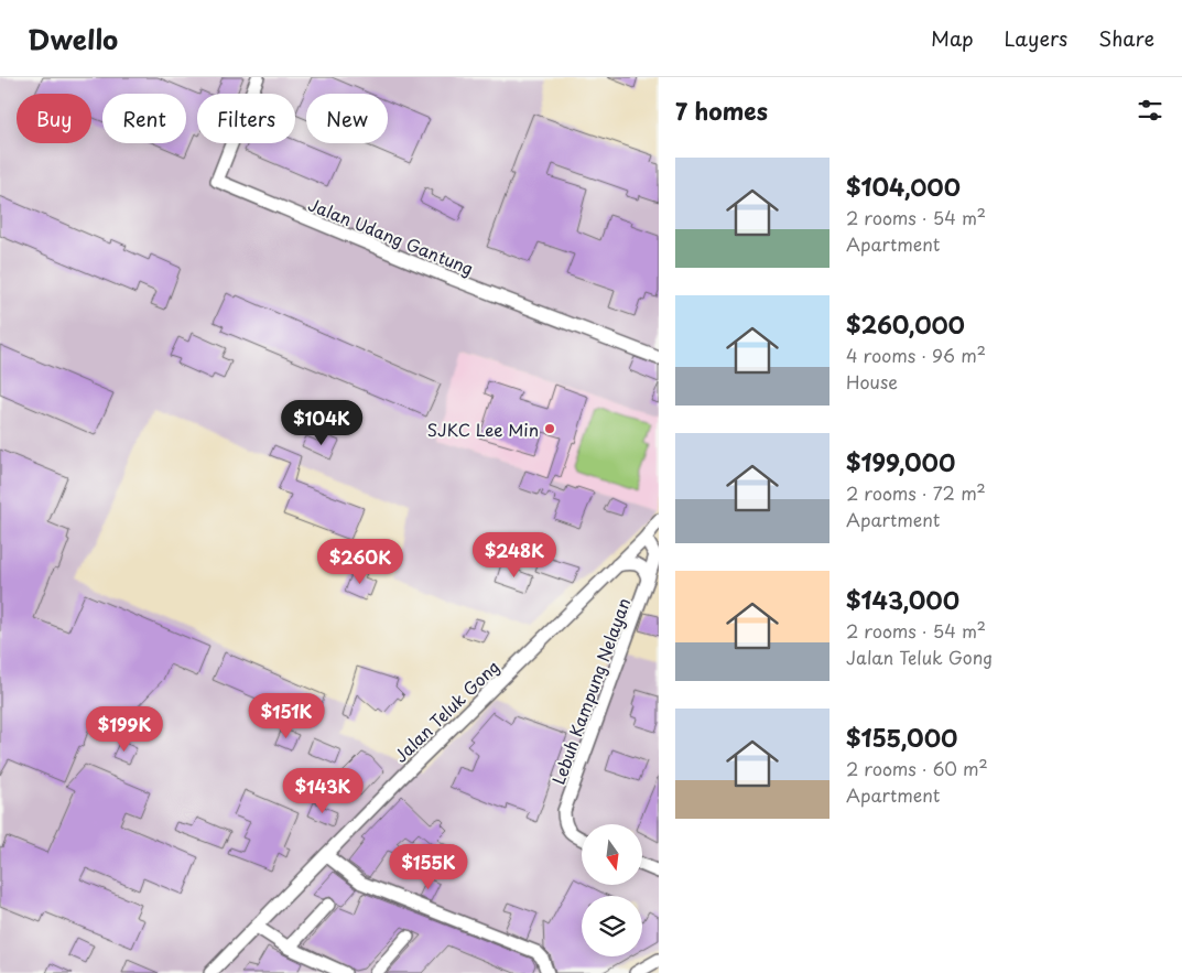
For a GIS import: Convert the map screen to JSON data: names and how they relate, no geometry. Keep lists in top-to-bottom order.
{
  "streets": {
    "street": ["Jalan Udang Gantung", "Lebuh Kampung Nelayan", "Jalan Teluk Gong"]
  },
  "crossings": [
    ["Lebuh Kampung Nelayan", "Jalan Teluk Gong"]
  ],
  "places": ["SJKC Lee Min"],
  "north": "bottom",
  "page": {
    "header": "Dwello",
    "nav": ["Map", "Layers", "Share"],
    "heading": "7 homes",
    "chip": [
      "Buy",
      "Rent",
      "Filters",
      "New"
    ],
    "list": [
      {
        "name": "$104,000",
        "note": "2 rooms · 54 m² · Apartment"
      },
      {
        "name": "$260,000",
        "note": "4 rooms · 96 m² · House"
      },
      {
        "name": "$199,000",
        "note": "2 rooms · 72 m² · Apartment"
      },
      {
        "name": "$143,000",
        "note": "2 rooms · 54 m² · Jalan Teluk Gong"
      },
      {
        "name": "$155,000",
        "note": "2 rooms · 60 m² · Apartment"
      }
    ],
    "price": [
      "$104K",
      "$248K",
      "$260K",
      "$151K",
      "$199K",
      "$143K",
      "$155K"
    ]
  }
}
